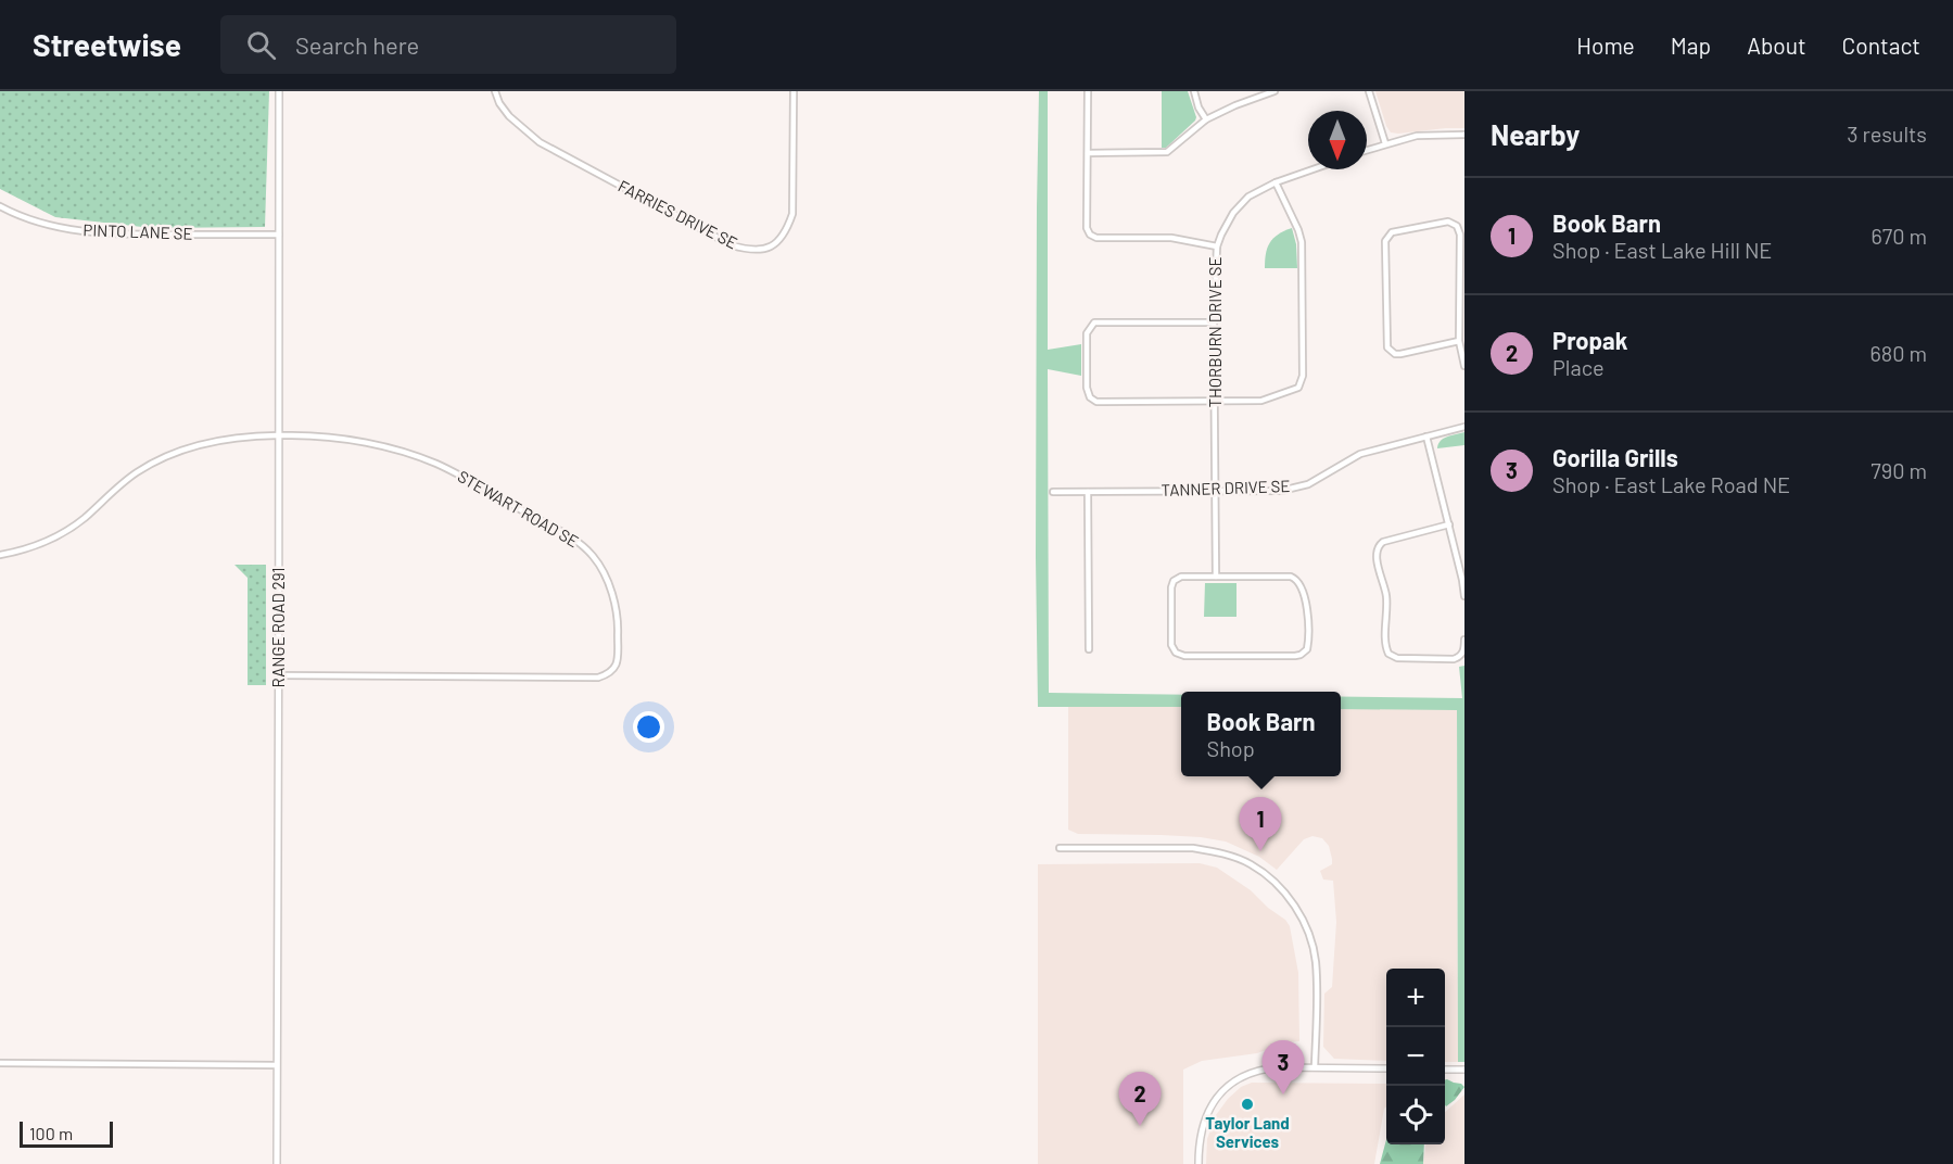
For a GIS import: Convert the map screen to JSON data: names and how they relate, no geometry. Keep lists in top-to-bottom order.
{
  "streets": {
    "street": [
      "FARRIES DRIVE SE",
      "PINTO LANE SE",
      "THORBURN DRIVE SE",
      "TANNER DRIVE SE",
      "STEWART ROAD SE",
      "RANGE ROAD 291"
    ]
  },
  "crossings": [
    ["PINTO LANE SE", "RANGE ROAD 291"],
    ["THORBURN DRIVE SE", "TANNER DRIVE SE"],
    ["STEWART ROAD SE", "RANGE ROAD 291"]
  ],
  "places": ["Taylor Land Services"],
  "scale_bar": "100 m",
  "north": "bottom",
  "page": {
    "header": "Streetwise",
    "search": "Search here",
    "nav": [
      "Home",
      "Map",
      "About",
      "Contact"
    ],
    "heading": ["Nearby", "3 results"],
    "list": [
      {
        "mark": "1",
        "name": "Book Barn",
        "note": "Shop · East Lake Hill NE",
        "value": "670 m"
      },
      {
        "mark": "2",
        "name": "Propak",
        "note": "Place",
        "value": "680 m"
      },
      {
        "mark": "3",
        "name": "Gorilla Grills",
        "note": "Shop · East Lake Road NE",
        "value": "790 m"
      }
    ],
    "popup": ["Book Barn", "Shop"],
    "pins": ["1", "3", "2"],
    "map_buttons": ["+", "−"],
    "scale": "100 m"
  }
}
